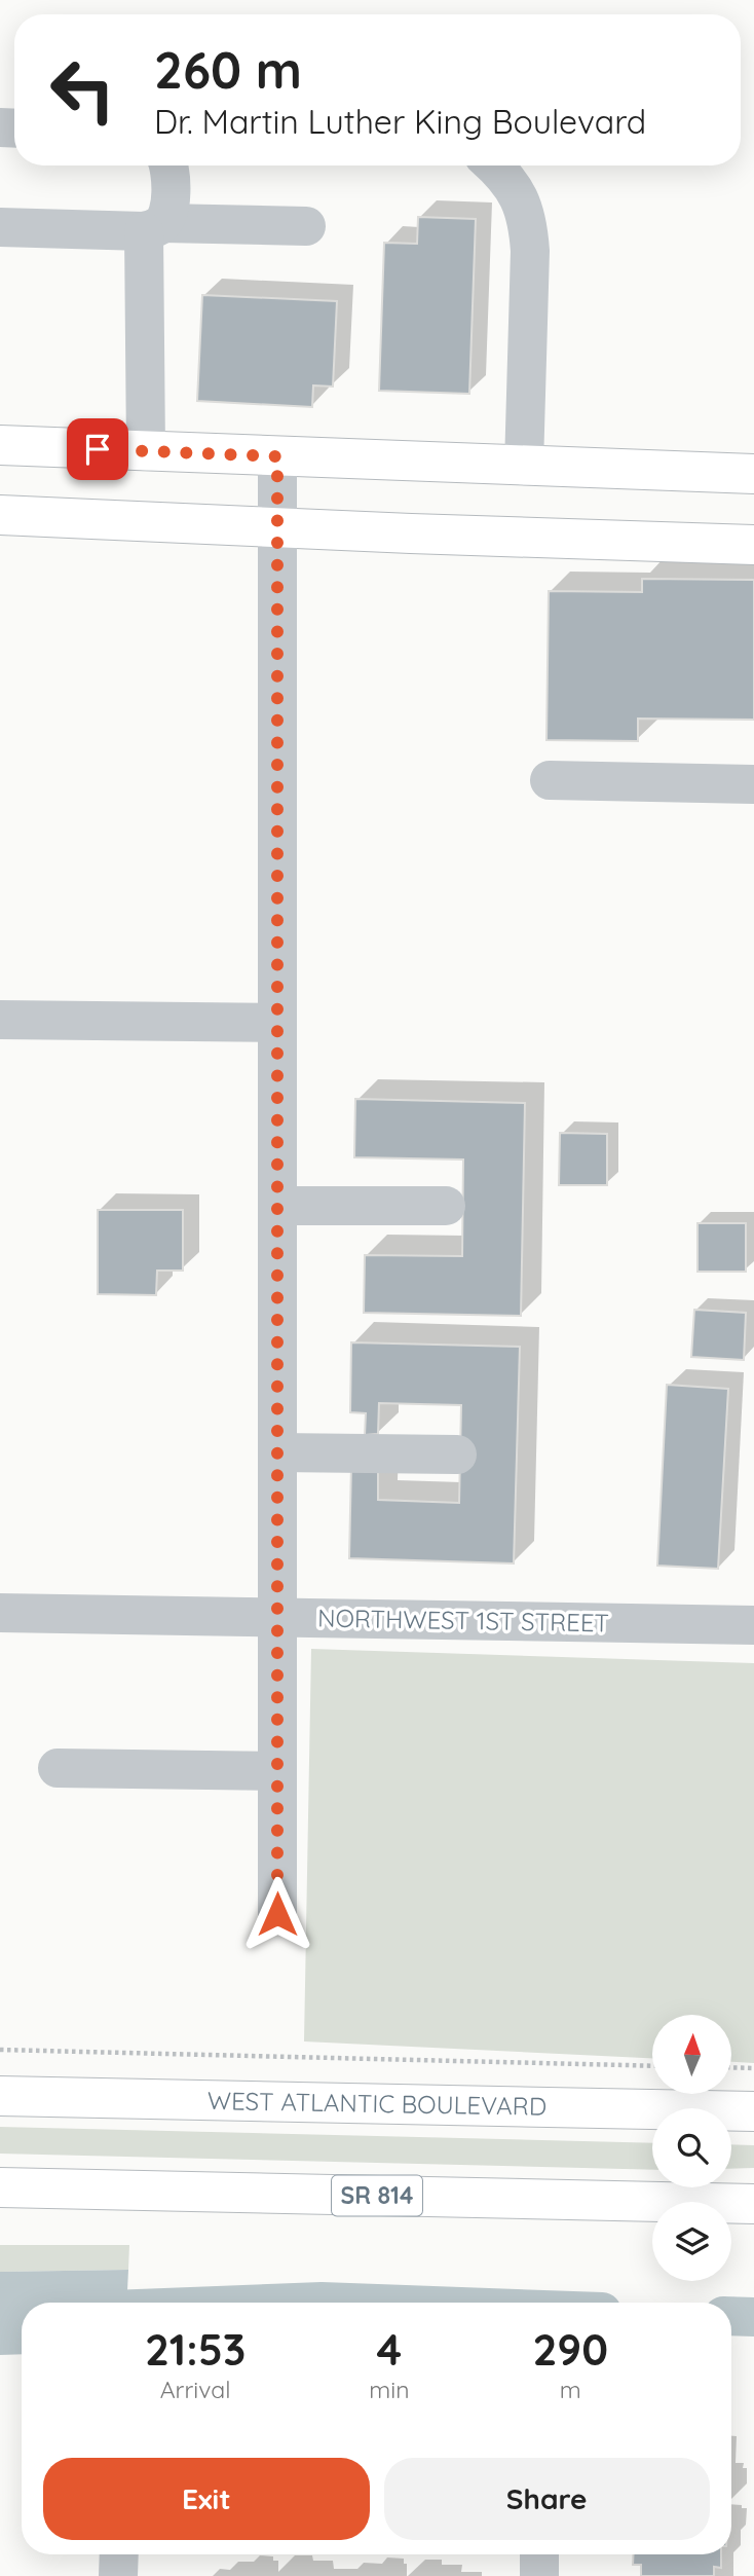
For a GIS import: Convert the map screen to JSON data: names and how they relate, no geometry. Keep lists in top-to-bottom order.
{
  "streets": {
    "main road": ["WEST ATLANTIC BOULEVARD", "SR 814"],
    "street": ["NORTHWEST 1ST STREET"]
  },
  "north": "top",
  "page": {
    "turn": ["260 m", "Dr. Martin Luther King Boulevard"],
    "eta": [
      "21:53",
      "Arrival",
      "4",
      "min",
      "290",
      "m"
    ],
    "buttons": ["Exit", "Share"]
  }
}
